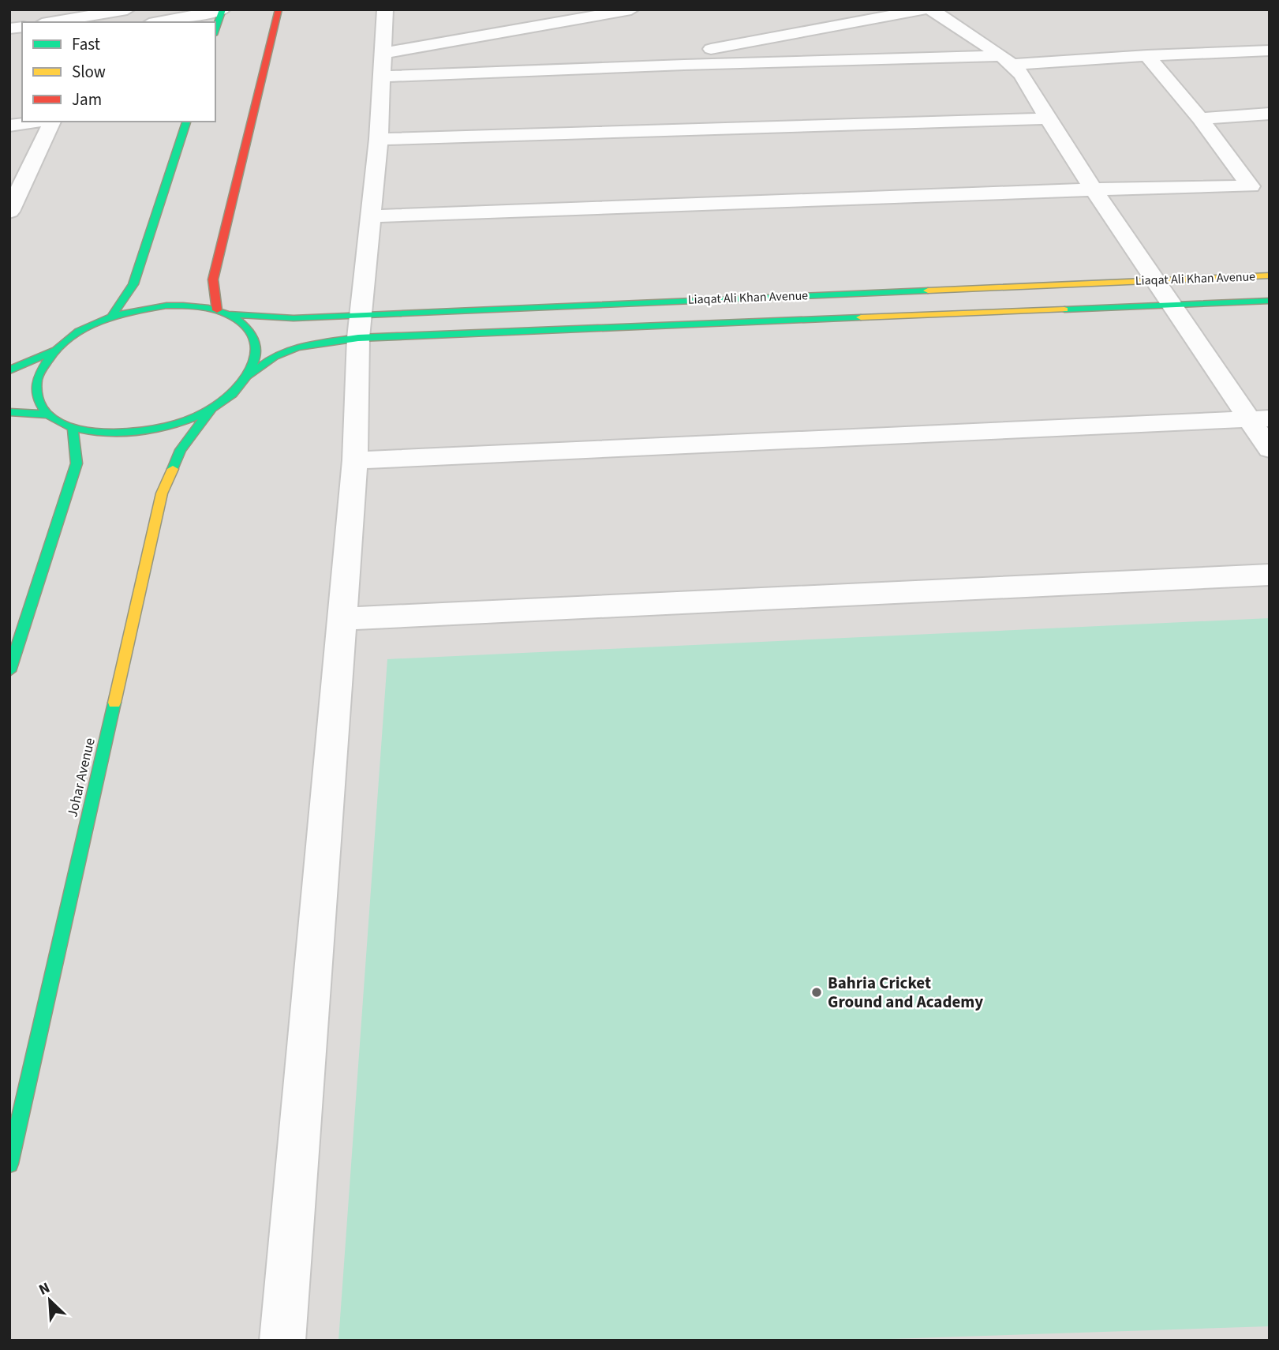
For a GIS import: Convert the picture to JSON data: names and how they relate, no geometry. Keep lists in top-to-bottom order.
{
  "streets": {
    "street": ["Liaqat Ali Khan Avenue", "Johar Avenue"]
  },
  "crossings": [
    ["Liaqat Ali Khan Avenue", "Johar Avenue"]
  ],
  "places": ["Bahria Cricket Ground and Academy"],
  "legend": ["Fast", "Slow", "Jam"],
  "north": "top left"
}
